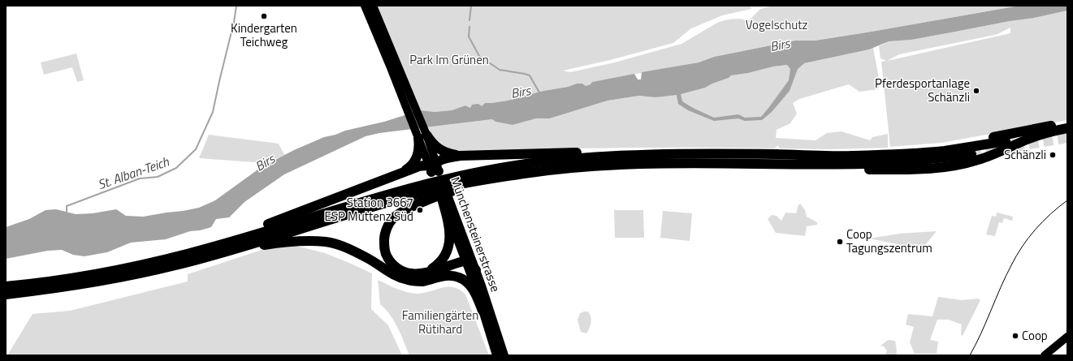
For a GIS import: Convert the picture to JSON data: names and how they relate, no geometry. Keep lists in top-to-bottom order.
{
  "streets": {
    "main road": ["Münchensteinerstrasse"]
  },
  "water": ["Birs", "St. Alban-Teich"],
  "parks": ["Vogelschutz", "Park Im Grünen", "Familiengärten Rütihard"],
  "places": [
    "Kindergarten Teichweg",
    "Pferdesportanlage Schänzli",
    "Schänzli",
    "Station 3667 ESP Muttenz Süd",
    "Coop Tagungszentrum",
    "Coop"
  ]
}
